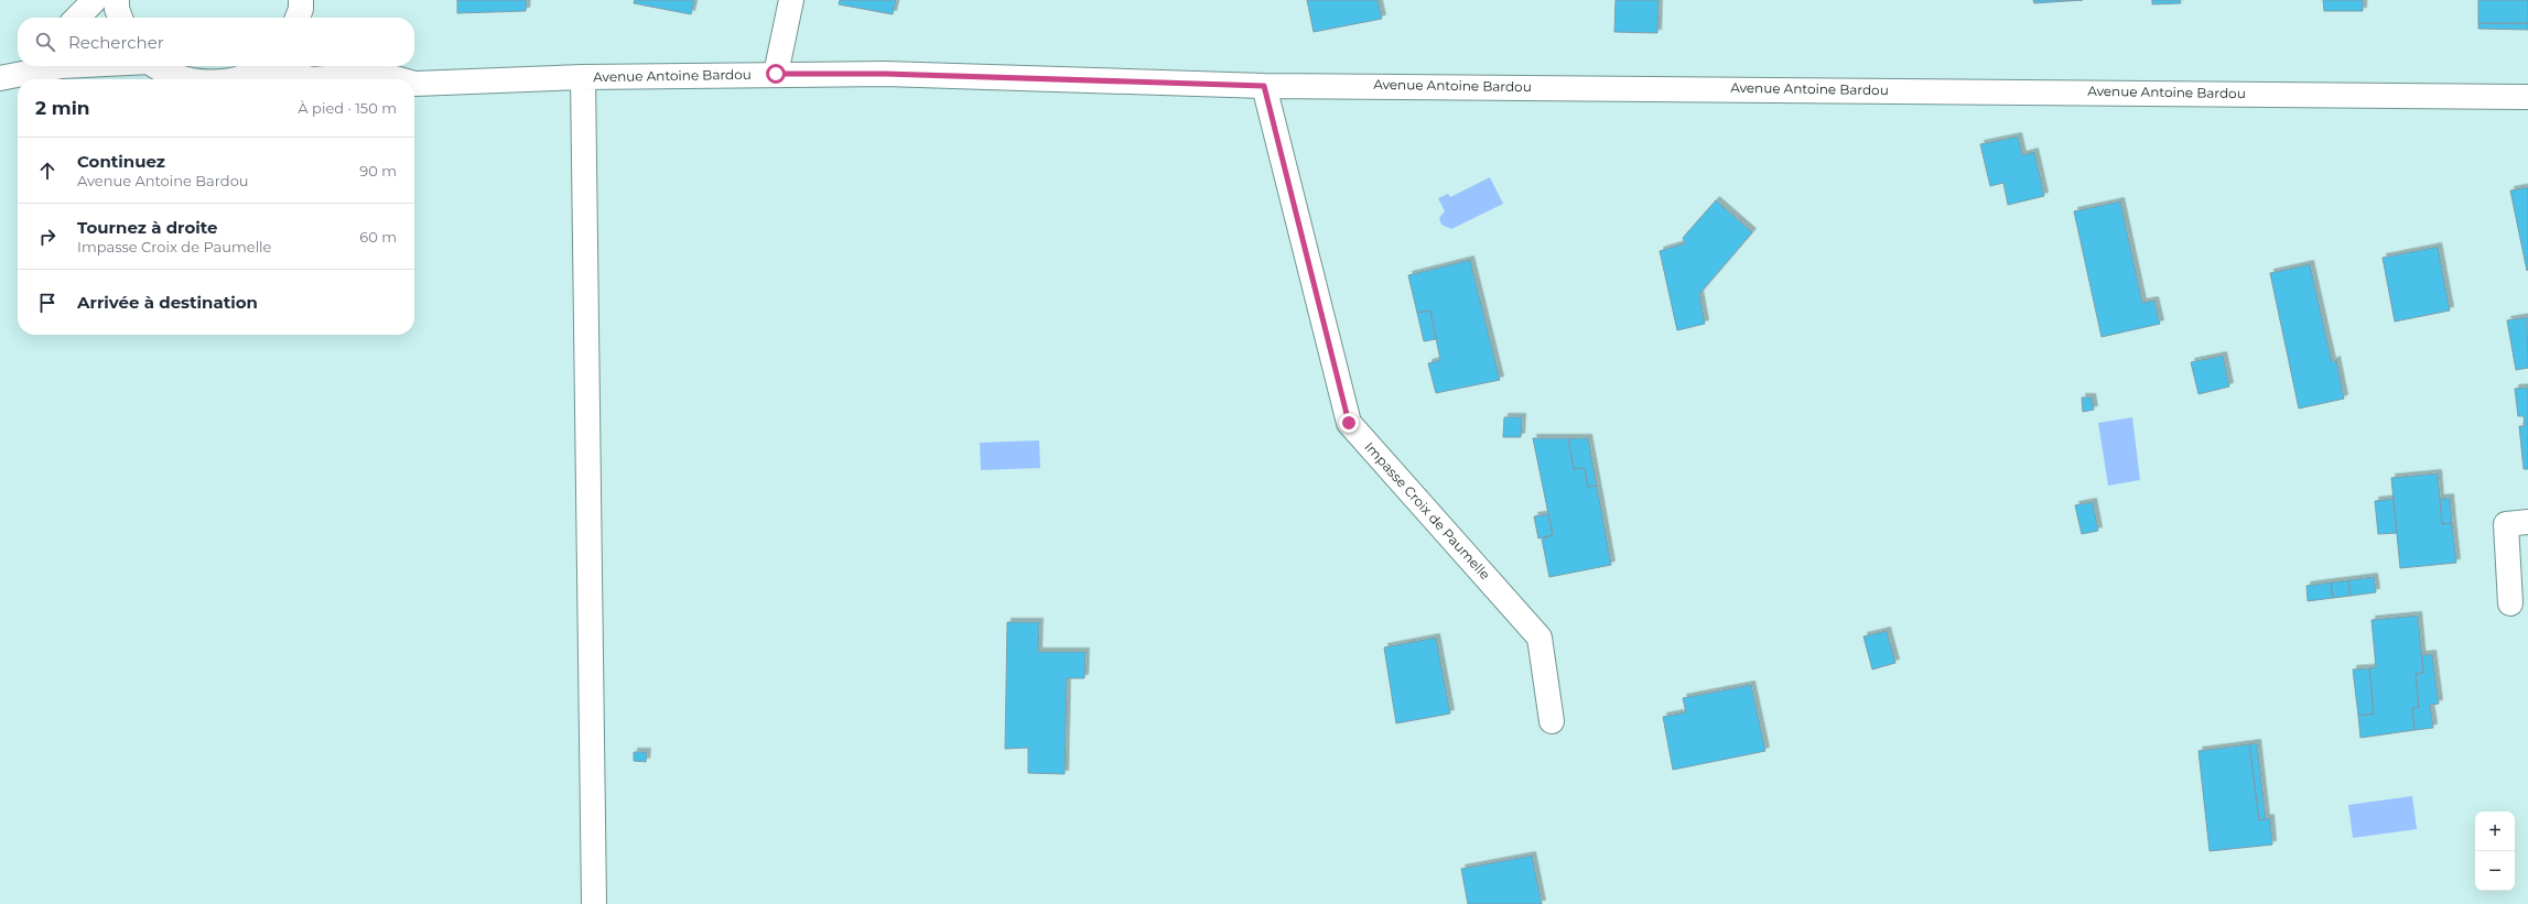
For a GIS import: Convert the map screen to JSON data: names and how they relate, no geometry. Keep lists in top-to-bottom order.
{
  "streets": {
    "street": ["Avenue Antoine Bardou", "Impasse Croix de Paumelle"]
  },
  "crossings": [
    ["Avenue Antoine Bardou", "Impasse Croix de Paumelle"]
  ],
  "page": {
    "search": "Rechercher",
    "heading": ["2 min", "À pied · 150 m"],
    "list": [
      ["Continuez", "Avenue Antoine Bardou", "90 m"],
      ["Tournez à droite", "Impasse Croix de Paumelle", "60 m"],
      "Arrivée à destination"
    ],
    "map_buttons": ["+", "−"]
  }
}
